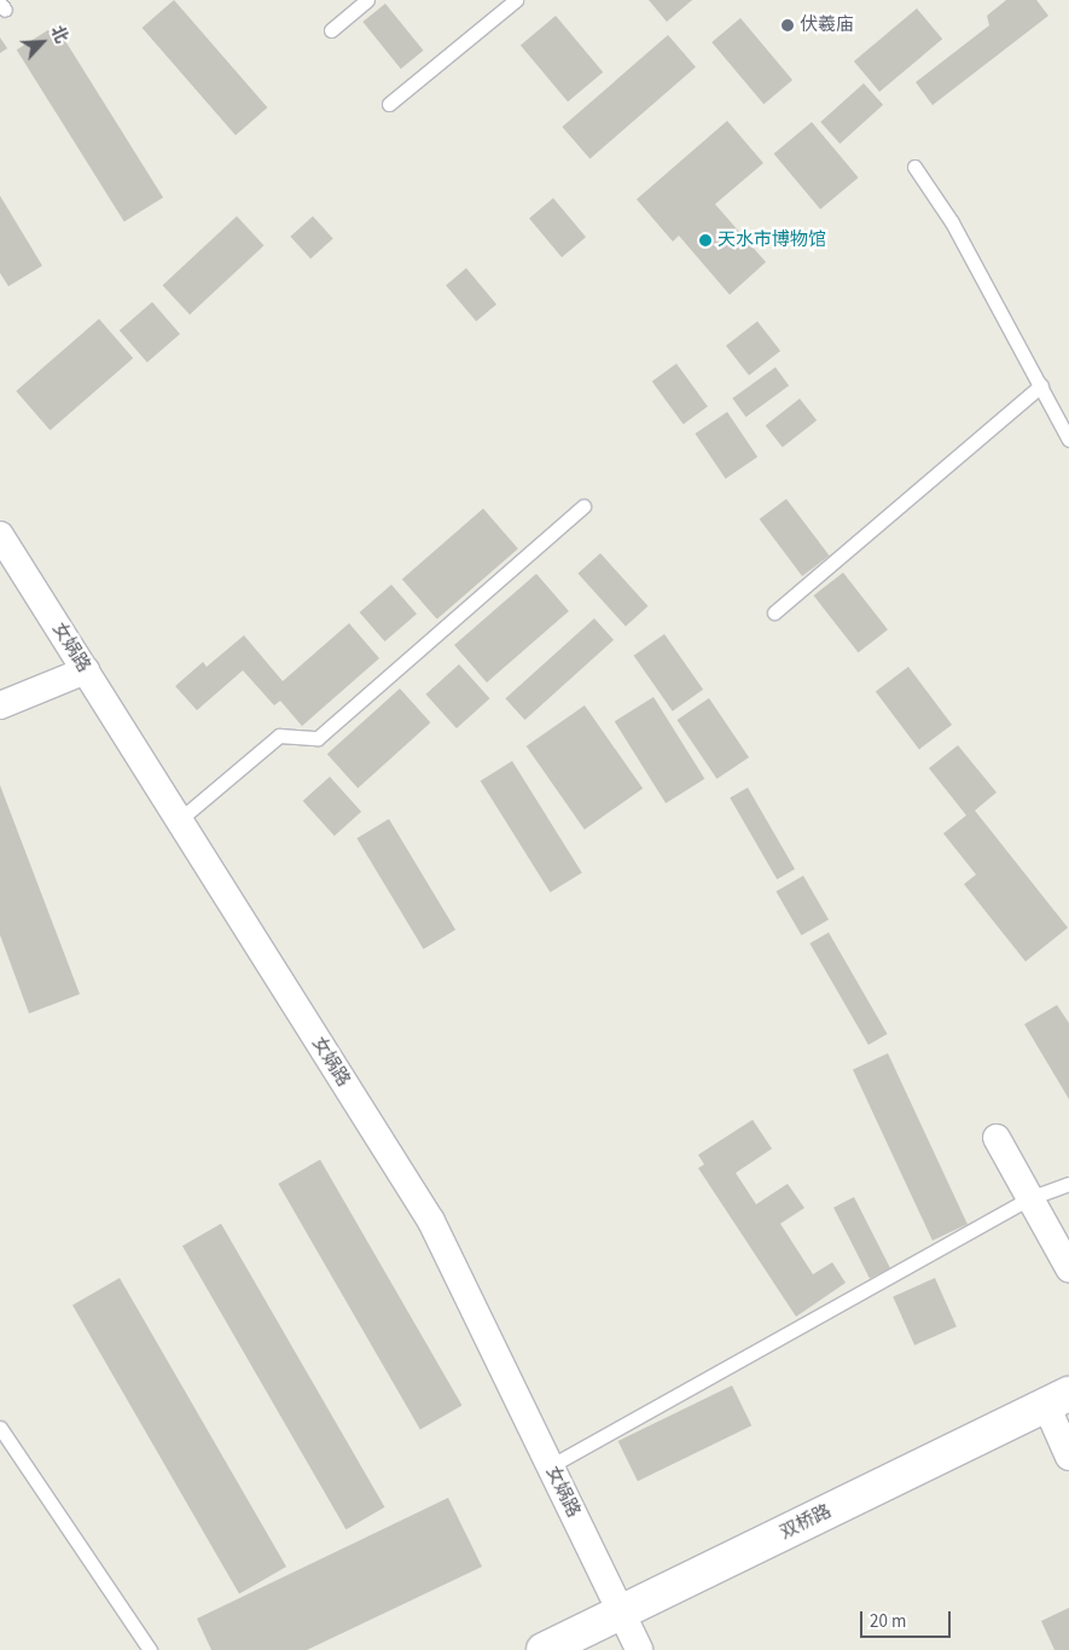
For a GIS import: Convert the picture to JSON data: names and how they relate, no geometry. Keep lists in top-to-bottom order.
{
  "streets": {
    "main road": ["双桥路"],
    "street": ["女娲路"]
  },
  "crossings": [
    ["女娲路", "双桥路"]
  ],
  "places": ["伏羲庙", "天水市博物馆"],
  "scale_bar": "20 m",
  "north": "top right"
}
